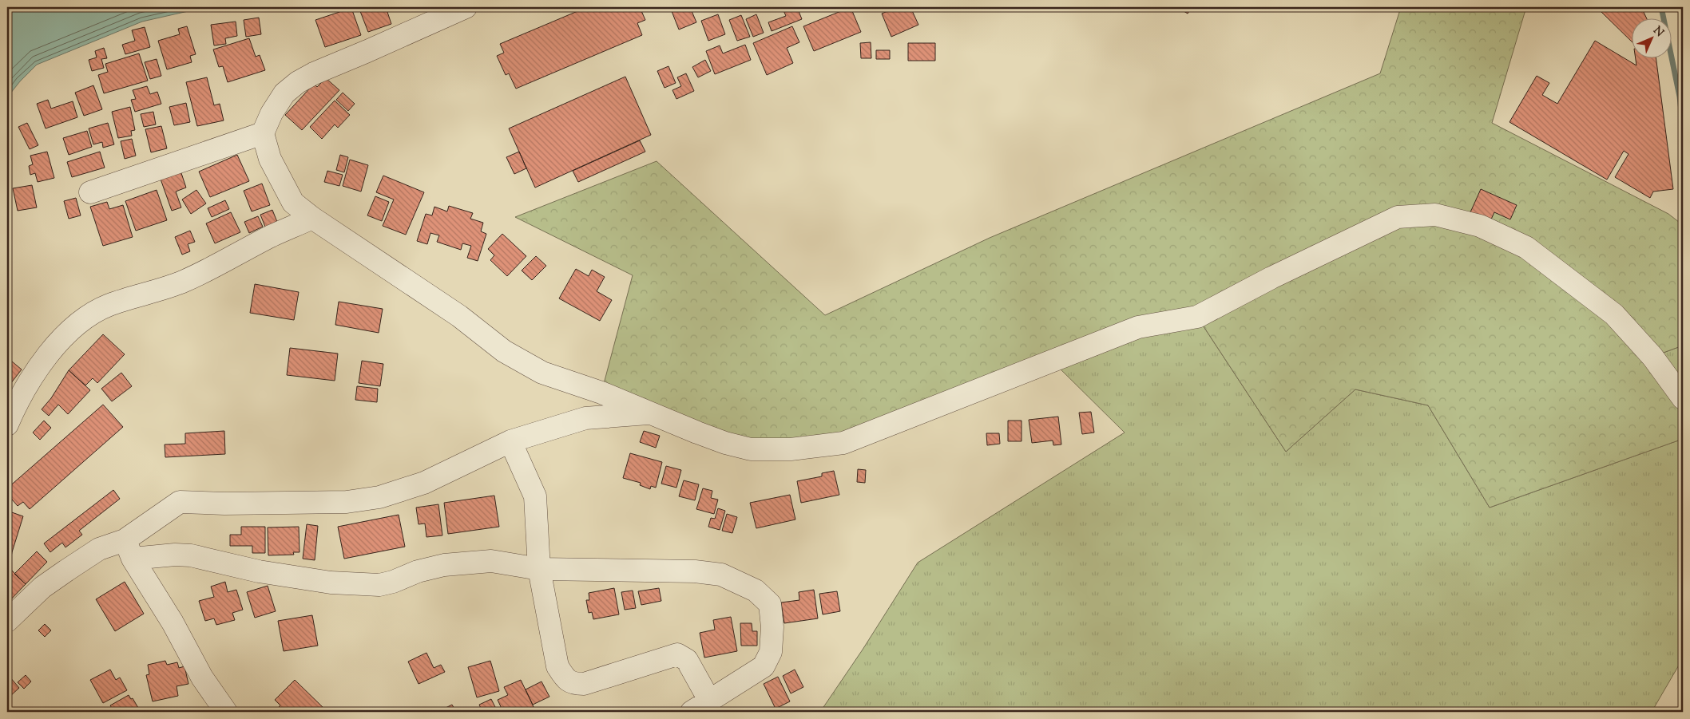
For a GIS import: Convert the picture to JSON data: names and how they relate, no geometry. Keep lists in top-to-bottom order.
{
  "north": "top right"
}
